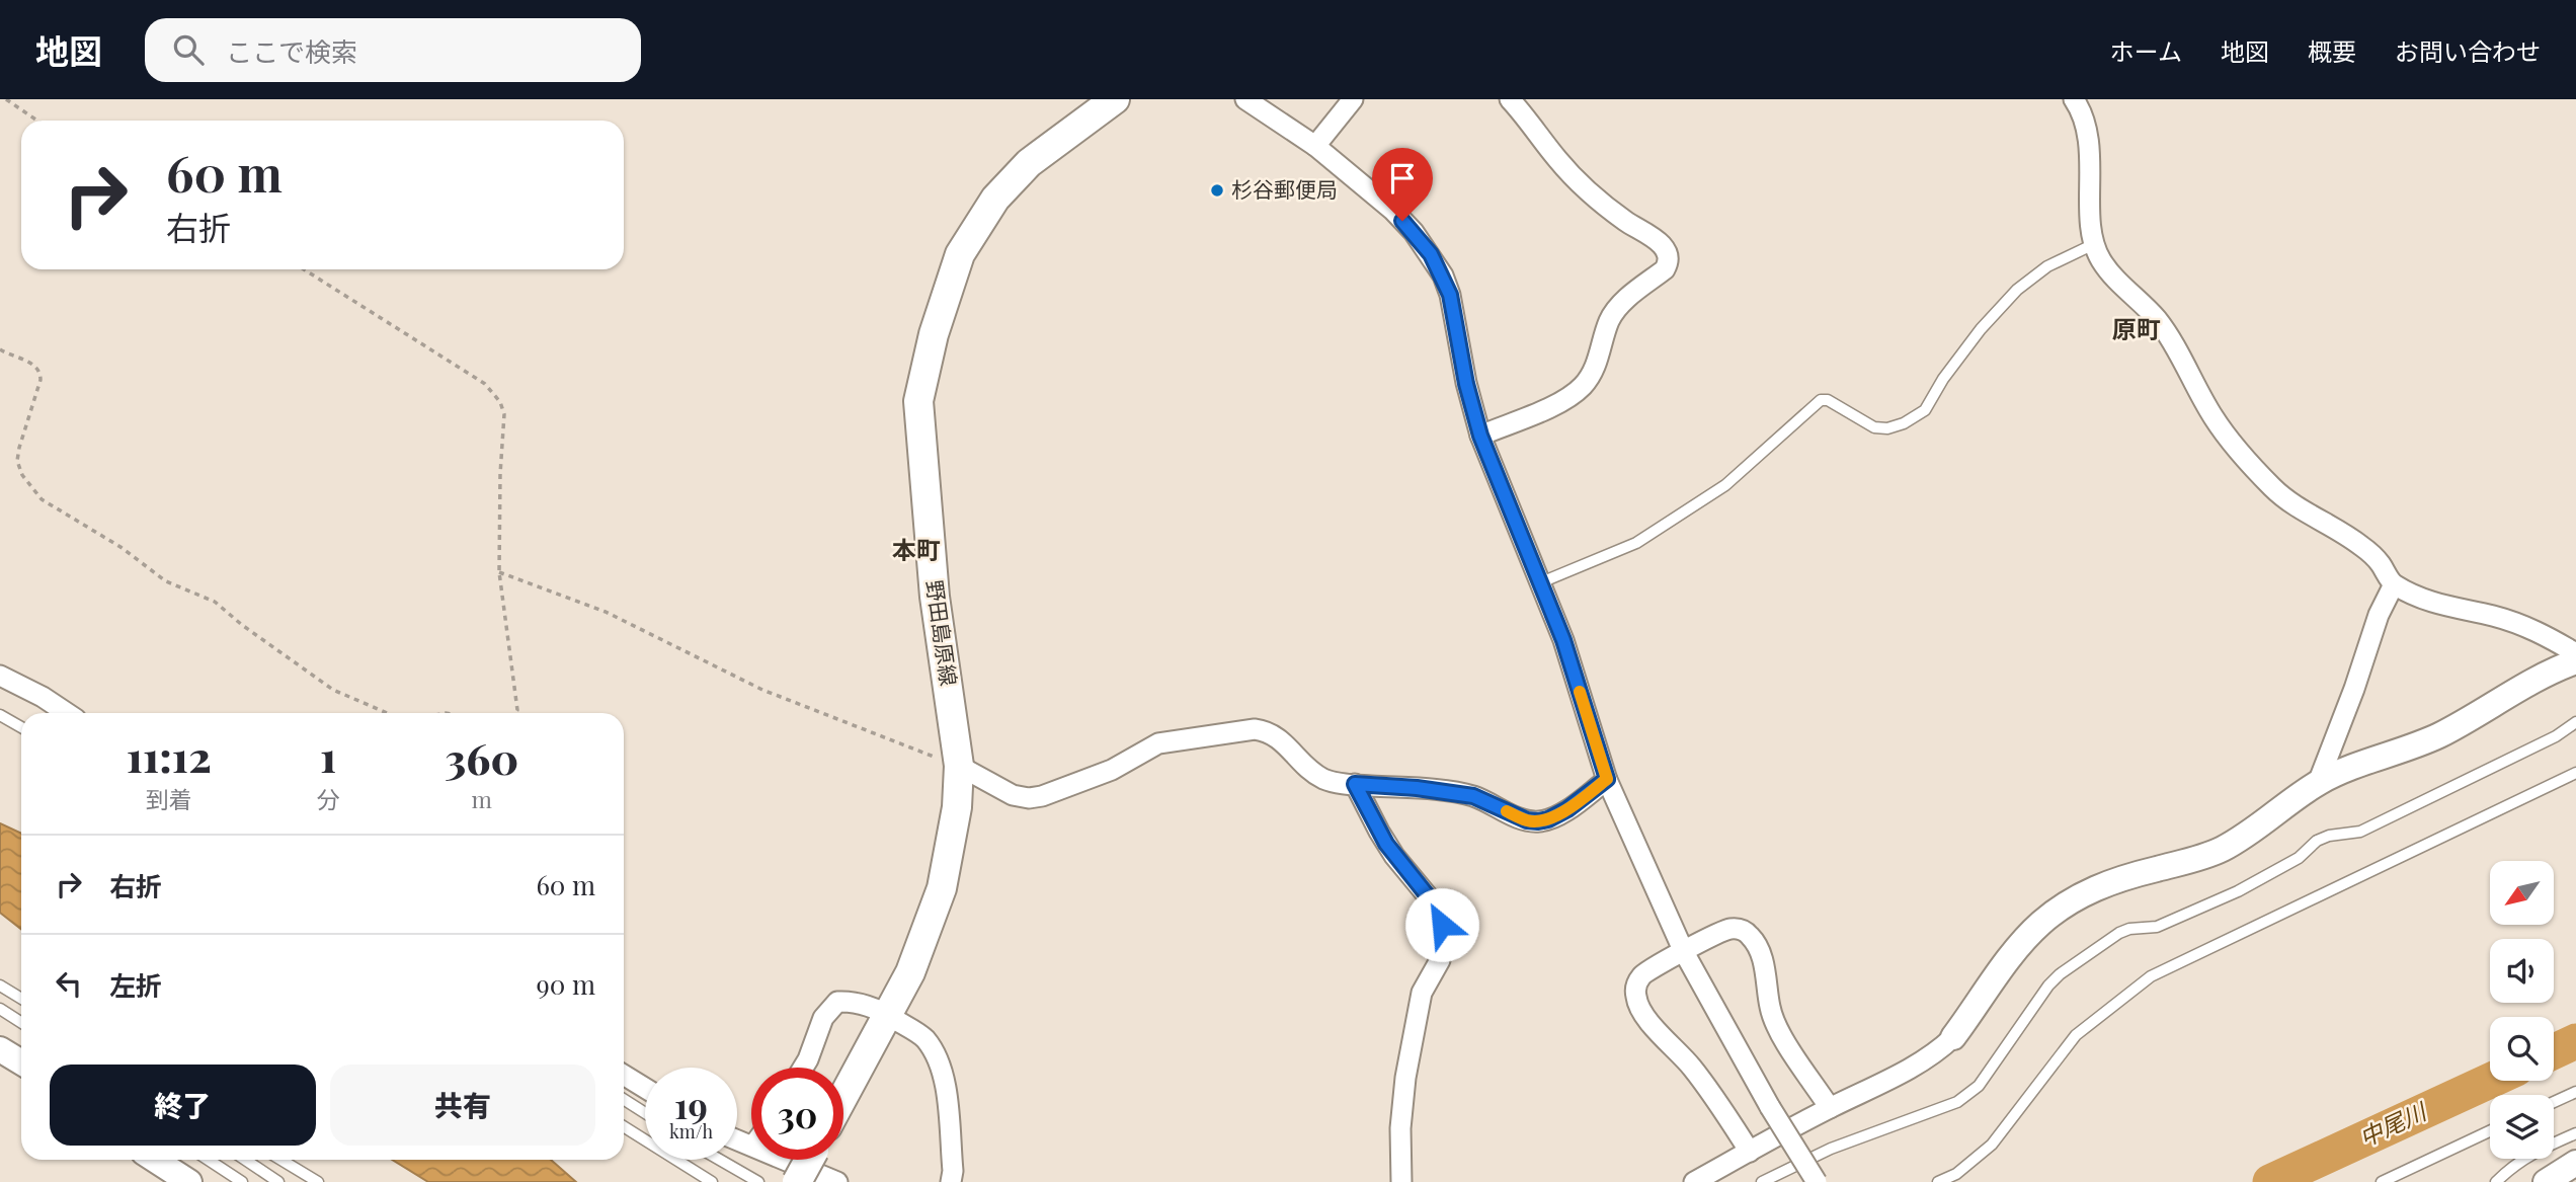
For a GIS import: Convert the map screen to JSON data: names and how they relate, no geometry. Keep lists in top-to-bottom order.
{
  "streets": {
    "main road": ["野田島原線"]
  },
  "districts": ["原町", "本町"],
  "water": ["中尾川"],
  "places": ["杉谷郵便局"],
  "north": "bottom left",
  "page": {
    "header": "地図",
    "search": "ここで検索",
    "nav": [
      "ホーム",
      "地図",
      "概要",
      "お問い合わせ"
    ],
    "turn": ["60 m", "右折"],
    "eta": [
      "11:12",
      "到着",
      "1",
      "分",
      "360",
      "m"
    ],
    "list": [
      {
        "name": "右折",
        "value": "60 m"
      },
      {
        "name": "左折",
        "value": "90 m"
      }
    ],
    "buttons": ["終了", "共有"],
    "speed": "19 km/h",
    "limit": "30"
  }
}
